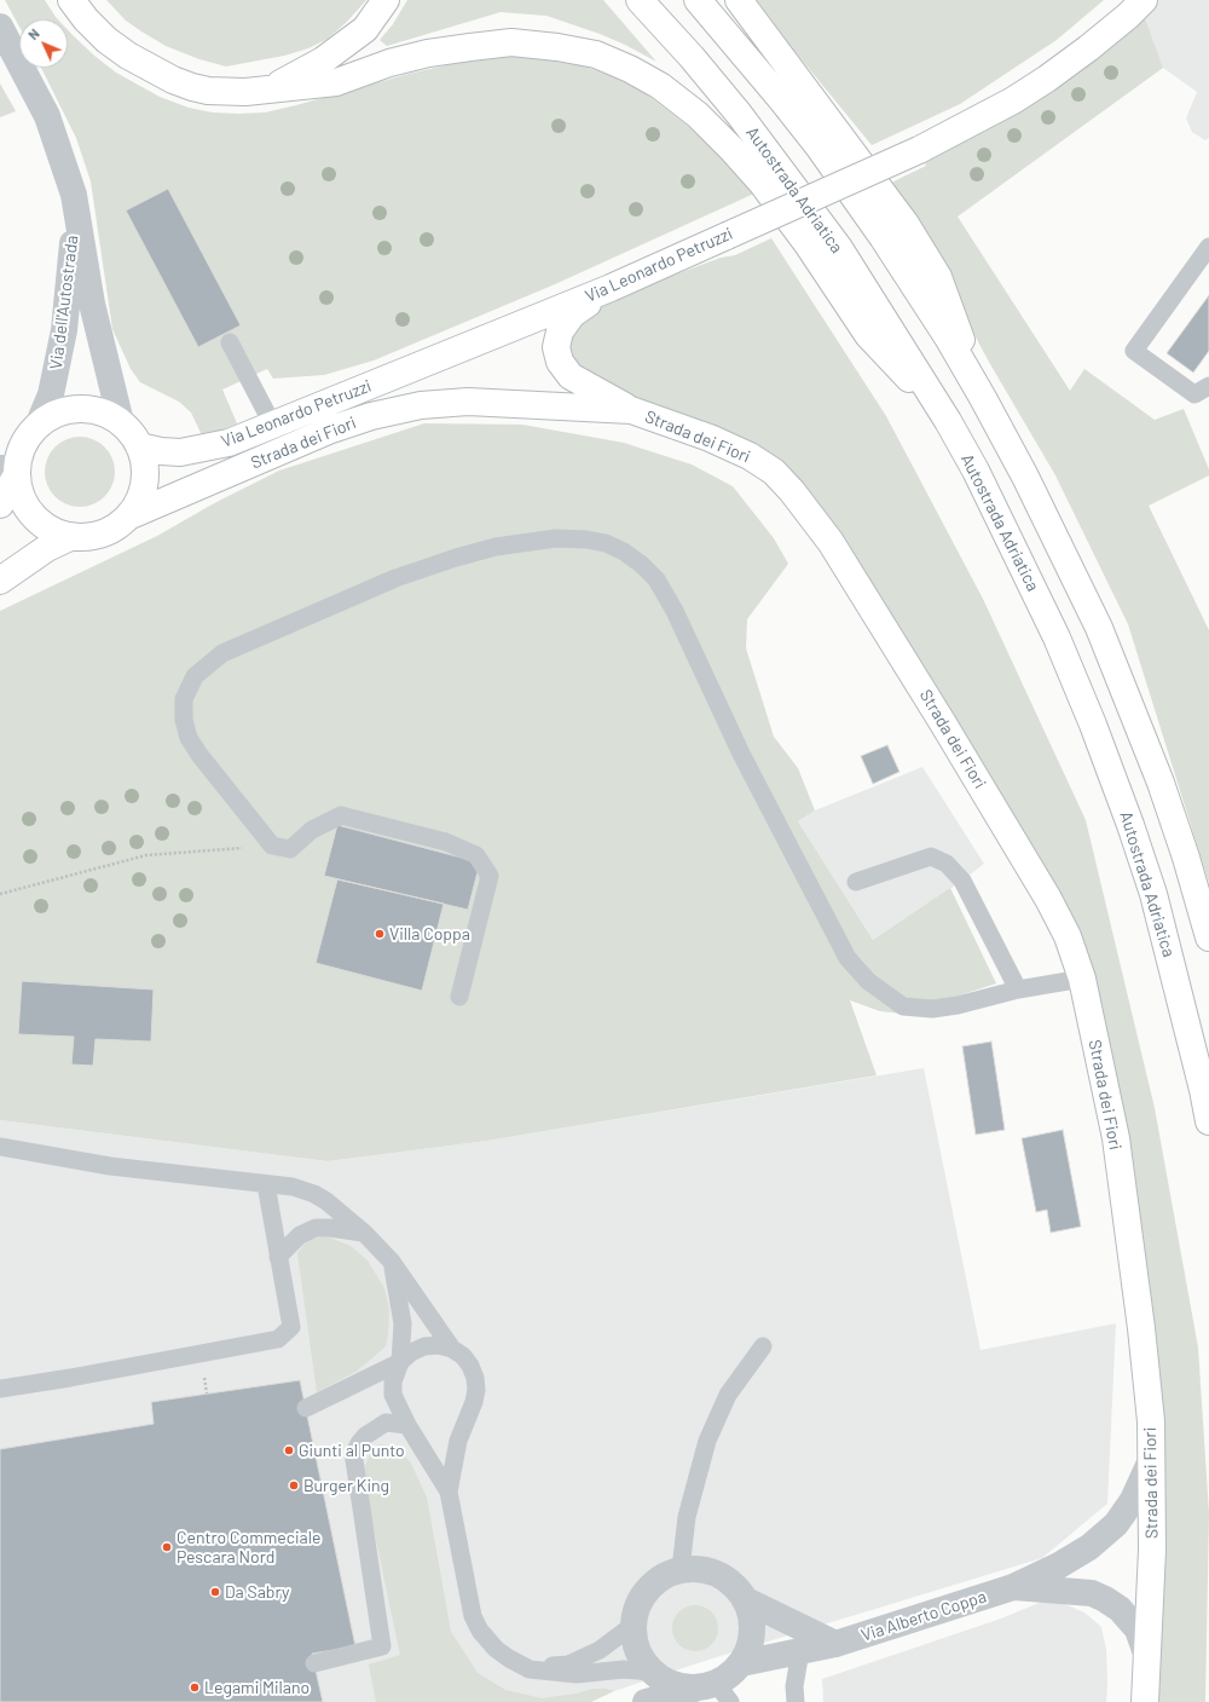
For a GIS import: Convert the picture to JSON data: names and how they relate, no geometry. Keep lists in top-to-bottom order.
{
  "streets": {
    "main road": ["Autostrada Adriatica", "Via Leonardo Petruzzi", "Strada dei Fiori"],
    "street": ["Via dell'Autostrada", "Via Alberto Coppa"]
  },
  "crossings": [
    ["Via Leonardo Petruzzi", "Via dell'Autostrada"],
    ["Via Leonardo Petruzzi", "Strada dei Fiori"],
    ["Via dell'Autostrada", "Strada dei Fiori"],
    ["Strada dei Fiori", "Via Alberto Coppa"]
  ],
  "places": [
    "Villa Coppa",
    "Giunti al Punto",
    "Burger King",
    "Centro Commeciale Pescara Nord",
    "Da Sabry",
    "Legami Milano"
  ],
  "north": "top left"
}
